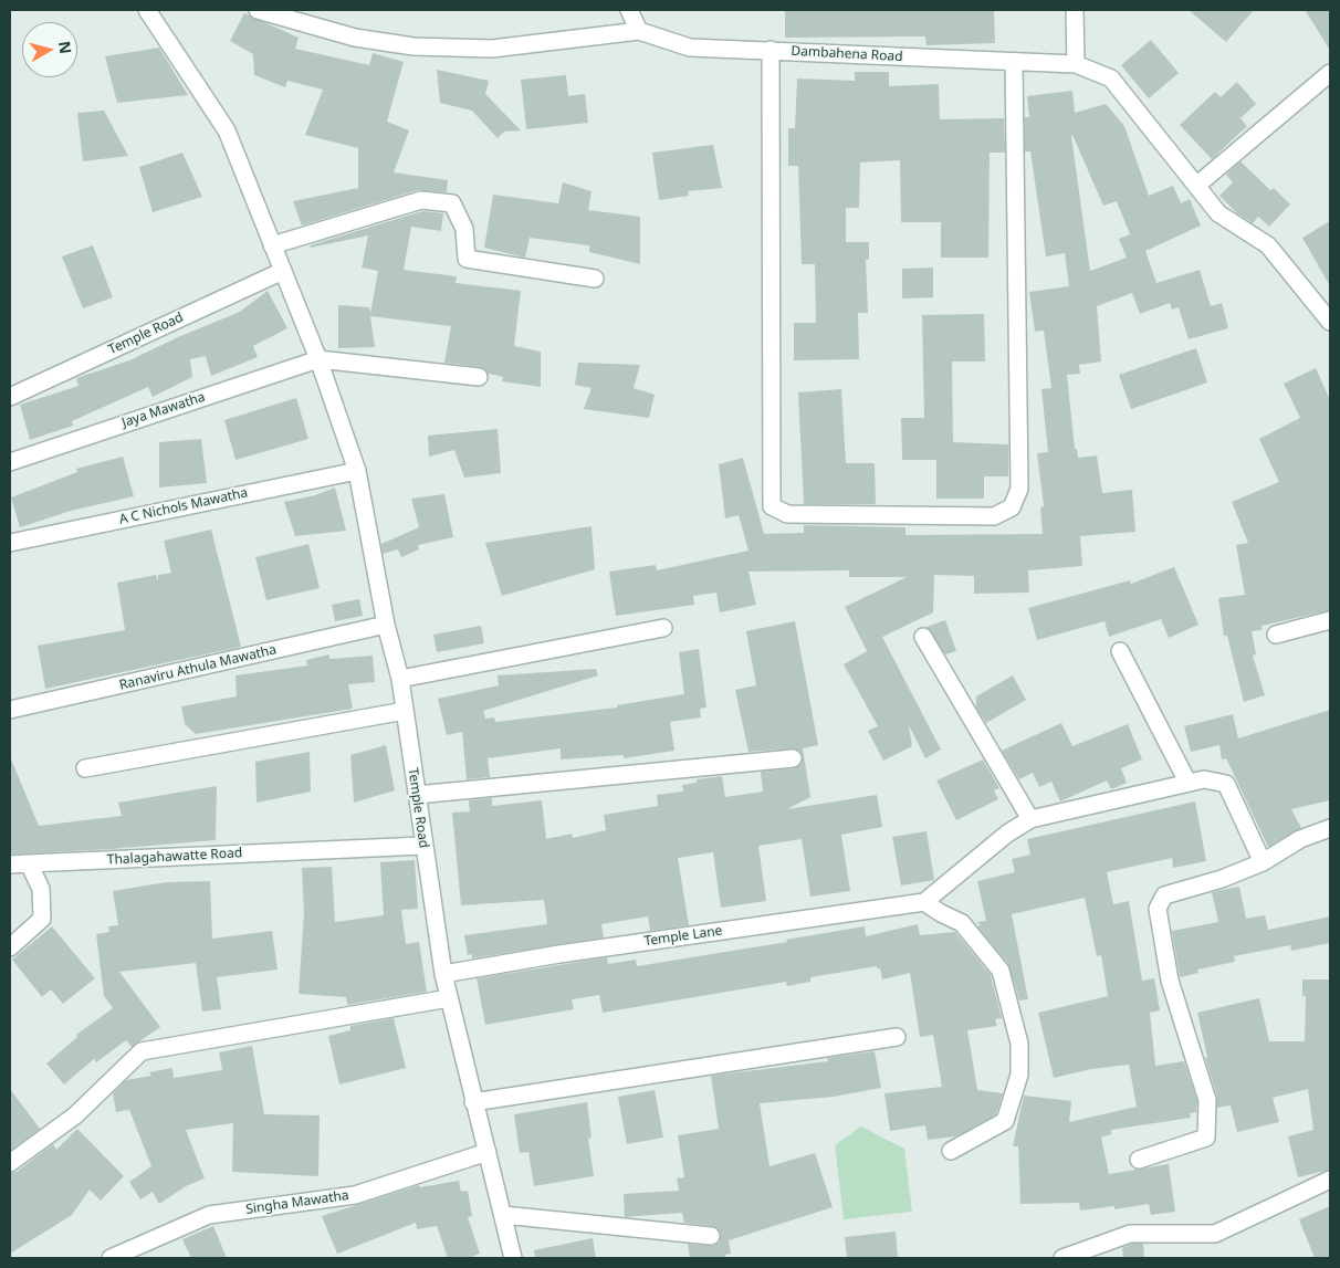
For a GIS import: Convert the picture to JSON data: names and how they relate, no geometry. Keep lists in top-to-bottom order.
{
  "streets": {
    "street": [
      "Dambahena Road",
      "Temple Road",
      "Jaya Mawatha",
      "A C Nichols Mawatha",
      "Ranaviru Athula Mawatha",
      "Thalagahawatte Road",
      "Temple Lane",
      "Singha Mawatha"
    ]
  },
  "crossings": [
    ["Temple Road", "Jaya Mawatha"],
    ["Temple Road", "A C Nichols Mawatha"],
    ["Temple Road", "Ranaviru Athula Mawatha"],
    ["Temple Road", "Thalagahawatte Road"],
    ["Temple Road", "Temple Lane"],
    ["Temple Road", "Singha Mawatha"]
  ],
  "north": "right"
}
